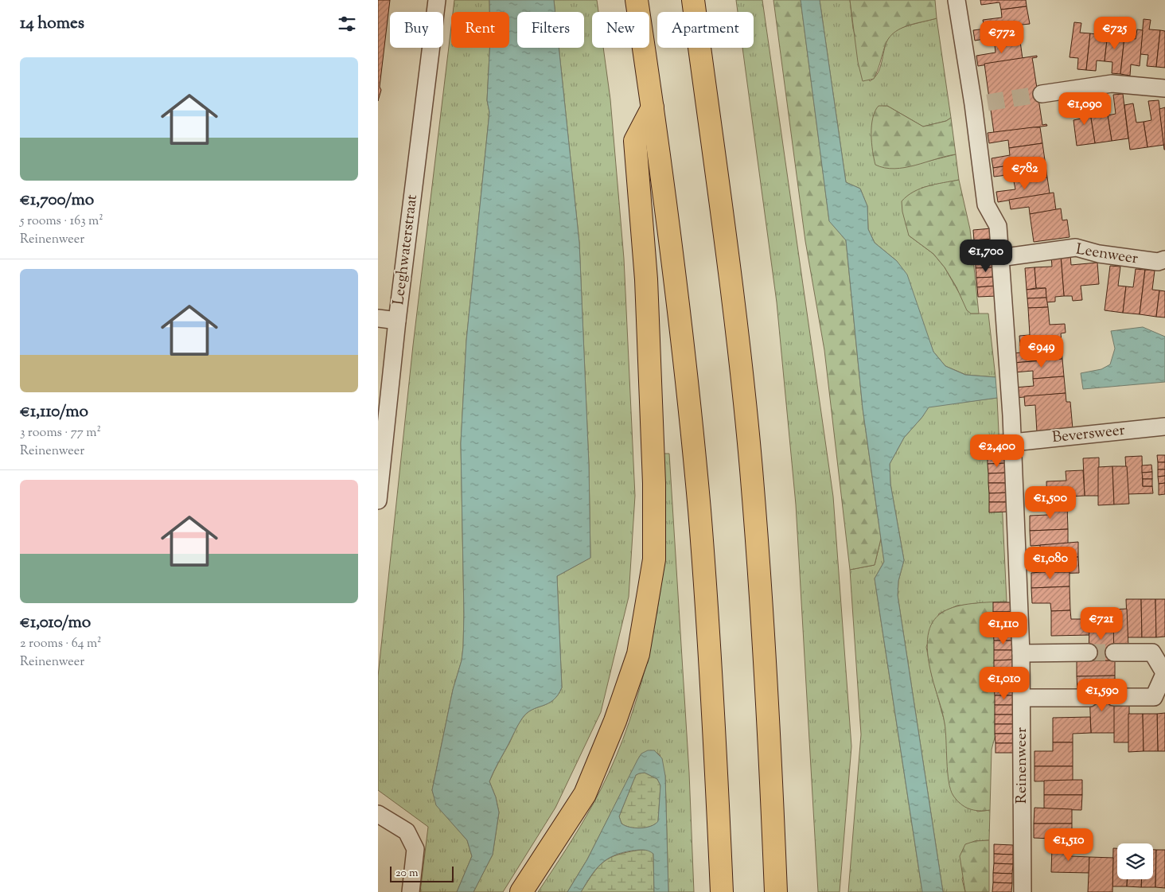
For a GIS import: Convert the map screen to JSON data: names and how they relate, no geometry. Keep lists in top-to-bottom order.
{
  "streets": {
    "street": [
      "Leeghwaterstraat",
      "Leenweer",
      "Beversweer",
      "Reinenweer"
    ]
  },
  "crossings": [
    ["Leenweer", "Reinenweer"],
    ["Beversweer", "Reinenweer"]
  ],
  "scale_bar": "20 m",
  "page": {
    "heading": "14 homes",
    "chip": [
      "Buy",
      "Rent",
      "Filters",
      "New",
      "Apartment"
    ],
    "price": [
      "€725",
      "€772",
      "€1,090",
      "€782",
      "€1,700",
      "€949",
      "€2,400",
      "€1,500",
      "€1,080",
      "€721",
      "€1,110",
      "€1,010",
      "€1,590",
      "€1,510"
    ],
    "list": [
      {
        "name": "€1,700/mo",
        "note": "5 rooms · 163 m² · Reinenweer"
      },
      {
        "name": "€1,110/mo",
        "note": "3 rooms · 77 m² · Reinenweer"
      },
      {
        "name": "€1,010/mo",
        "note": "2 rooms · 64 m² · Reinenweer"
      }
    ],
    "scale": "20 m"
  }
}
